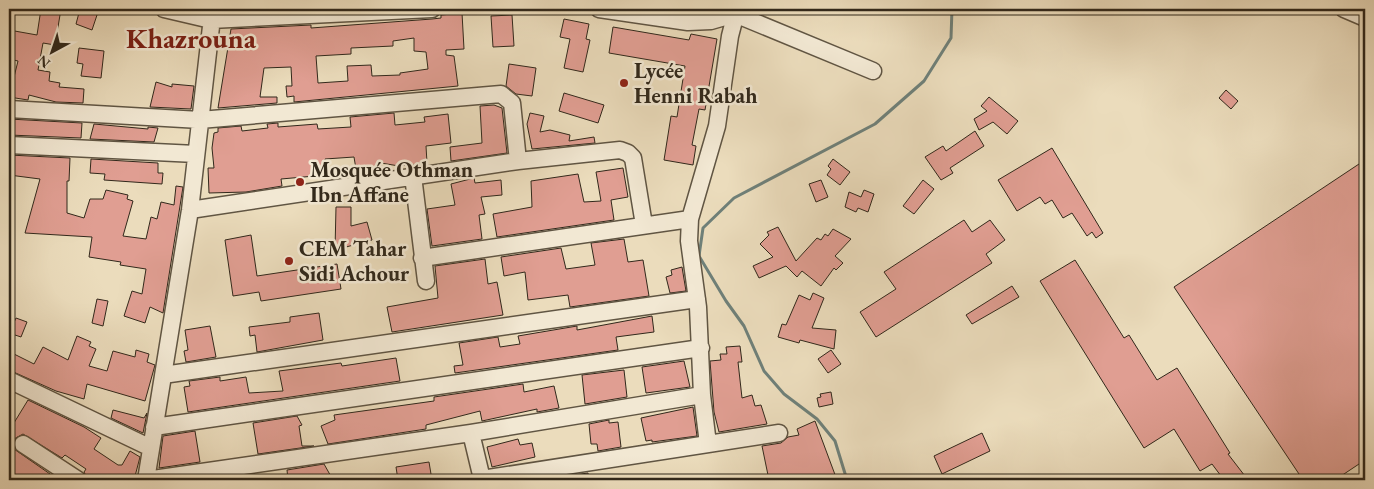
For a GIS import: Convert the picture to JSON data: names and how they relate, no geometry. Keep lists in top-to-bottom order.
{
  "districts": ["Khazrouna"],
  "places": ["Lycée Henni Rabah", "Mosquée Othman Ibn Affane", "CEM Tahar Sidi Achour"],
  "north": "bottom left"
}
